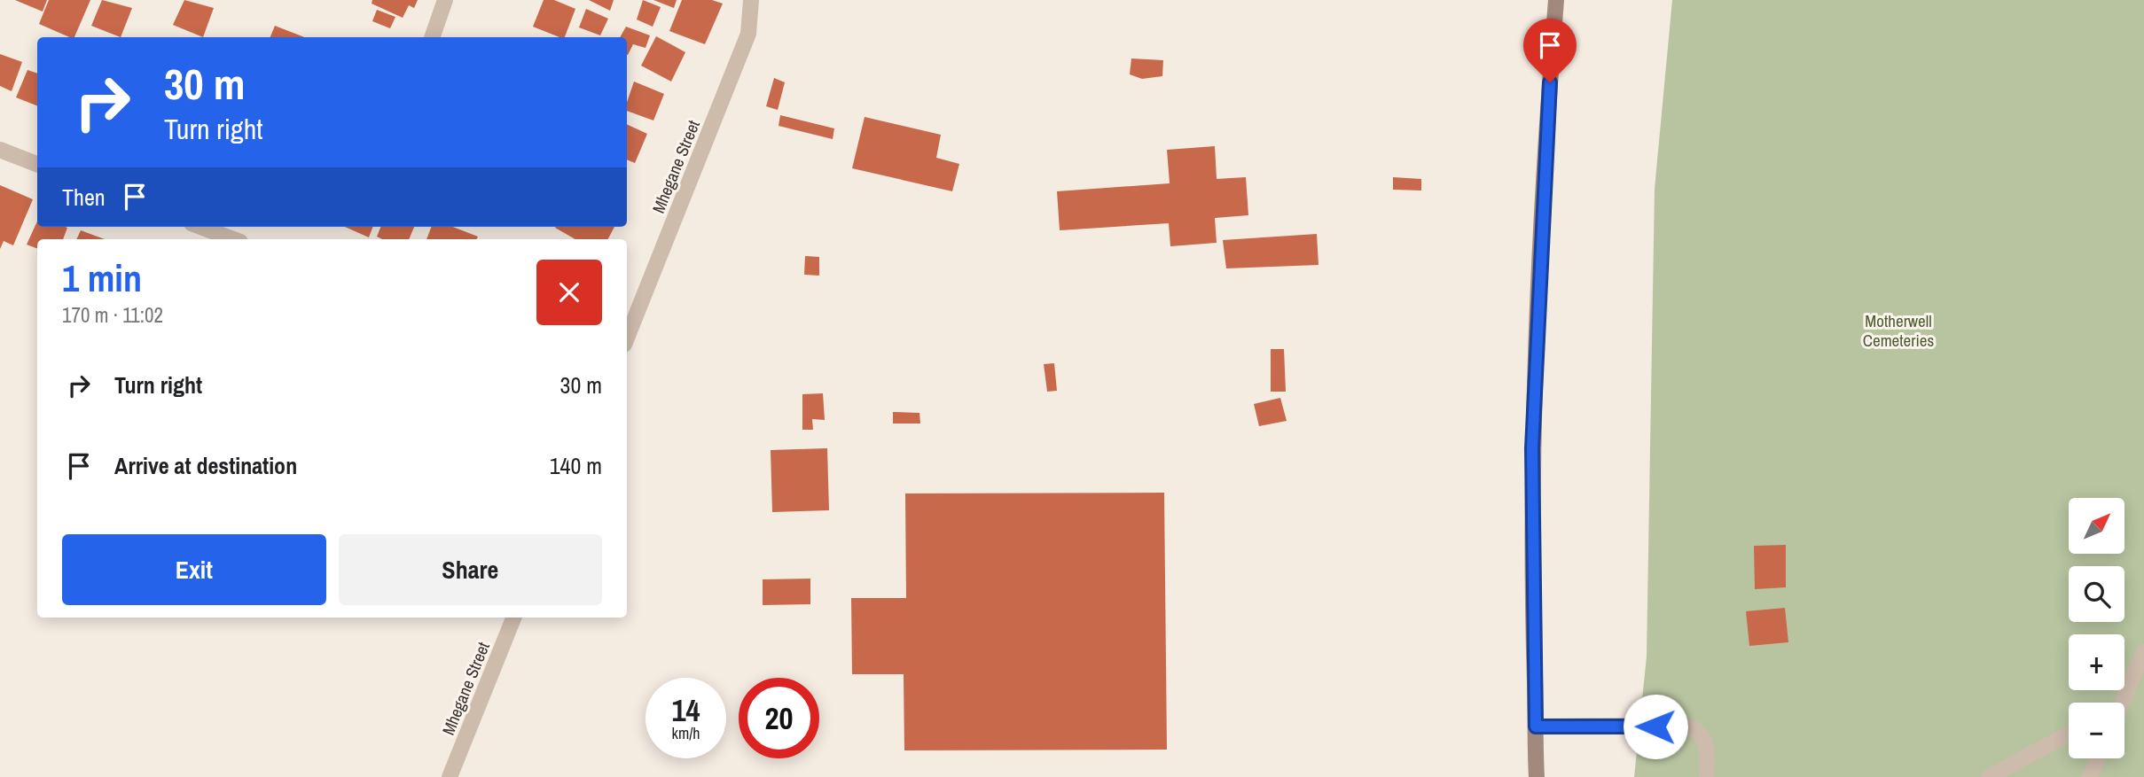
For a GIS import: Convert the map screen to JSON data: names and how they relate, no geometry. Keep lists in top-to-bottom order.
{
  "streets": {
    "street": ["Mhegane Street"]
  },
  "parks": ["Motherwell Cemeteries"],
  "north": "top right",
  "page": {
    "turn": ["30 m", "Turn right"],
    "then": "Then",
    "heading": ["1 min", "170 m · 11:02"],
    "list": [
      {
        "name": "Turn right",
        "value": "30 m"
      },
      {
        "name": "Arrive at destination",
        "value": "140 m"
      }
    ],
    "map_buttons": ["+", "−"],
    "buttons": ["Exit", "Share"],
    "speed": "14 km/h",
    "limit": "20"
  }
}
